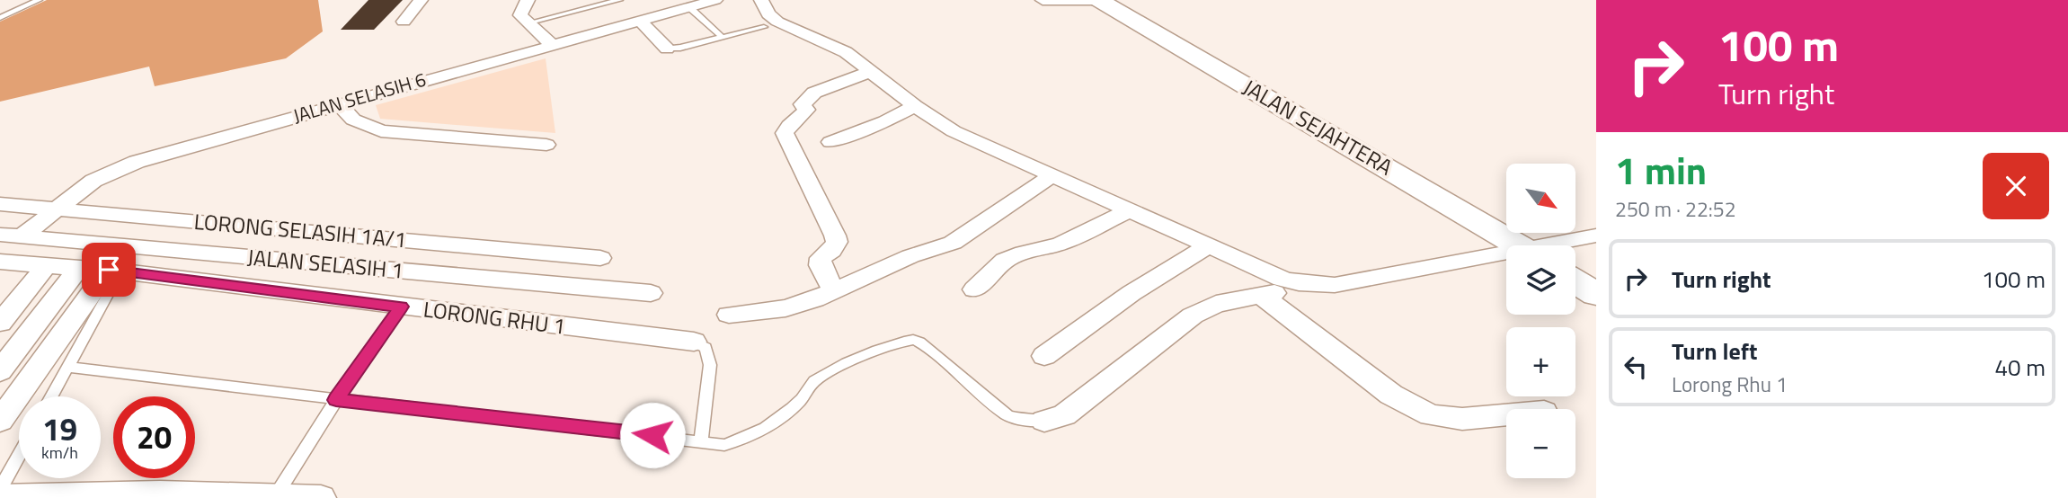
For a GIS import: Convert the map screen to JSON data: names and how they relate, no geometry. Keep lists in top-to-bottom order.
{
  "streets": {
    "main road": ["JALAN SEJAHTERA"],
    "street": [
      "JALAN SELASIH 6",
      "LORONG SELASIH 1A/1",
      "JALAN SELASIH 1",
      "LORONG RHU 1"
    ]
  },
  "crossings": [
    ["JALAN SELASIH 6", "LORONG SELASIH 1A/1"],
    ["JALAN SELASIH 6", "JALAN SELASIH 1"]
  ],
  "north": "bottom right",
  "page": {
    "turn": ["100 m", "Turn right"],
    "heading": ["1 min", "250 m · 22:52"],
    "map_buttons": ["+", "−"],
    "list": [
      {
        "name": "Turn right",
        "value": "100 m"
      },
      {
        "name": "Turn left",
        "note": "Lorong Rhu 1",
        "value": "40 m"
      }
    ],
    "speed": "19 km/h",
    "limit": "20"
  }
}
